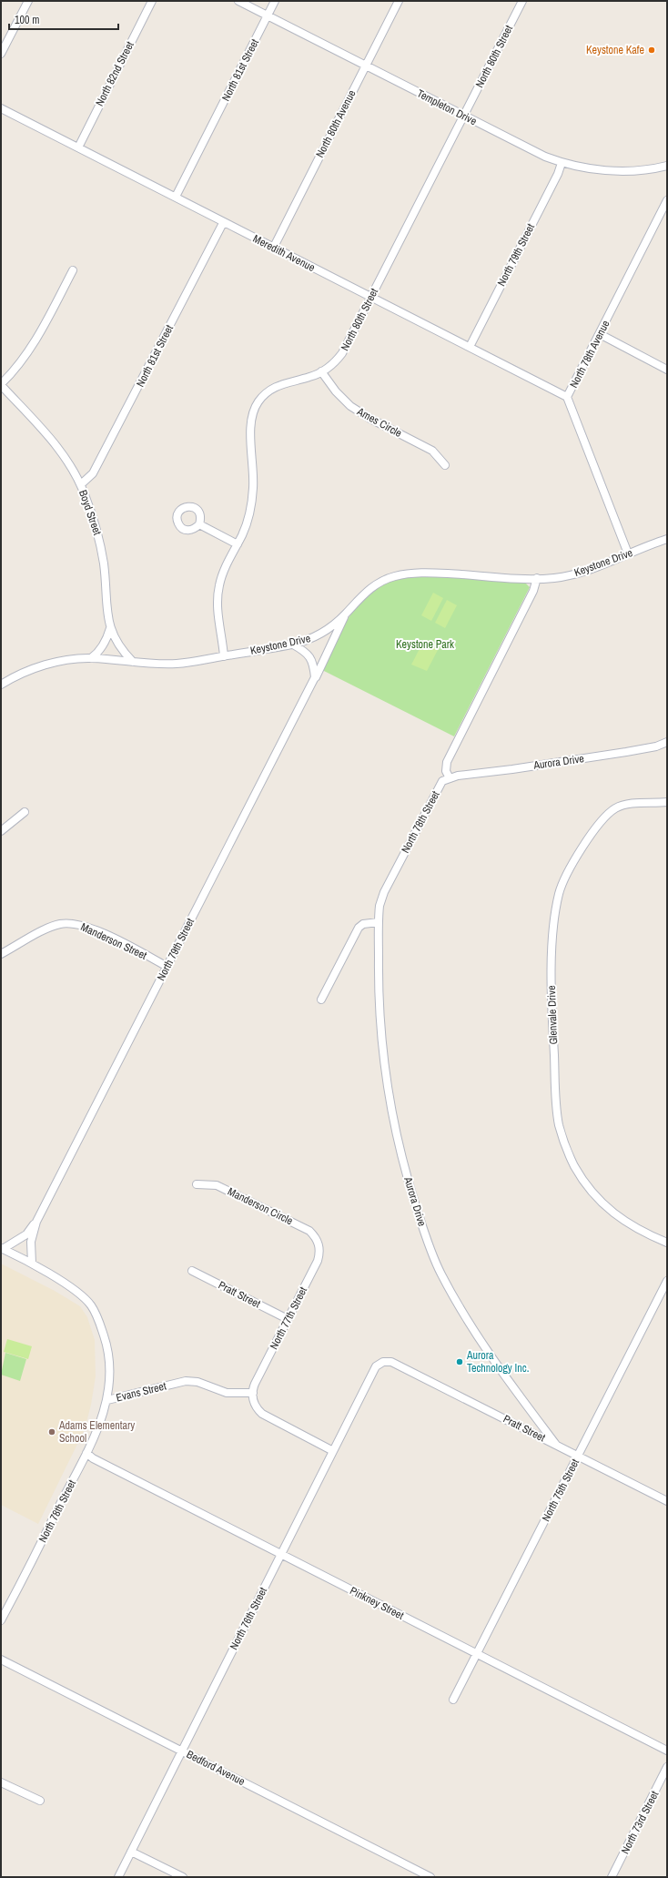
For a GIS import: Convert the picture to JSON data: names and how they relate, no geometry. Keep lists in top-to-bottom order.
{
  "streets": {
    "street": [
      "North 80th Street",
      "North 81st Street",
      "North 82nd Street",
      "Templeton Drive",
      "North 80th Avenue",
      "Meredith Avenue",
      "North 79th Street",
      "North 78th Avenue",
      "Ames Circle",
      "Boyd Street",
      "Keystone Drive",
      "Aurora Drive",
      "North 78th Street",
      "Manderson Street",
      "Glenvale Drive",
      "Manderson Circle",
      "Pratt Street",
      "North 77th Street",
      "Evans Street",
      "North 75th Street",
      "Pinkney Street",
      "North 76th Street",
      "Bedford Avenue",
      "North 73rd Street"
    ]
  },
  "crossings": [
    ["North 80th Street", "Templeton Drive"],
    ["North 80th Street", "Meredith Avenue"],
    ["North 80th Street", "Ames Circle"],
    ["North 80th Street", "Keystone Drive"],
    ["North 81st Street", "Templeton Drive"],
    ["North 81st Street", "Meredith Avenue"],
    ["North 81st Street", "Boyd Street"],
    ["North 82nd Street", "Meredith Avenue"],
    ["Templeton Drive", "North 80th Avenue"],
    ["Templeton Drive", "North 79th Street"],
    ["North 80th Avenue", "Meredith Avenue"],
    ["Meredith Avenue", "North 79th Street"],
    ["Meredith Avenue", "North 78th Avenue"],
    ["North 79th Street", "Keystone Drive"],
    ["North 79th Street", "Manderson Street"],
    ["North 79th Street", "Evans Street"],
    ["North 78th Avenue", "Keystone Drive"],
    ["Boyd Street", "Keystone Drive"],
    ["Aurora Drive", "North 78th Street"],
    ["Aurora Drive", "Pratt Street"],
    ["North 78th Street", "Evans Street"],
    ["North 78th Street", "Pinkney Street"],
    ["Manderson Circle", "North 77th Street"],
    ["Pratt Street", "North 77th Street"],
    ["Pratt Street", "North 75th Street"],
    ["Pratt Street", "North 76th Street"],
    ["North 77th Street", "Evans Street"],
    ["North 75th Street", "Pinkney Street"],
    ["Pinkney Street", "North 76th Street"],
    ["North 76th Street", "Bedford Avenue"]
  ],
  "parks": ["Keystone Park"],
  "places": ["Keystone Kafe", "Aurora Technology Inc.", "Adams Elementary School"],
  "scale_bar": "100 m"
}
